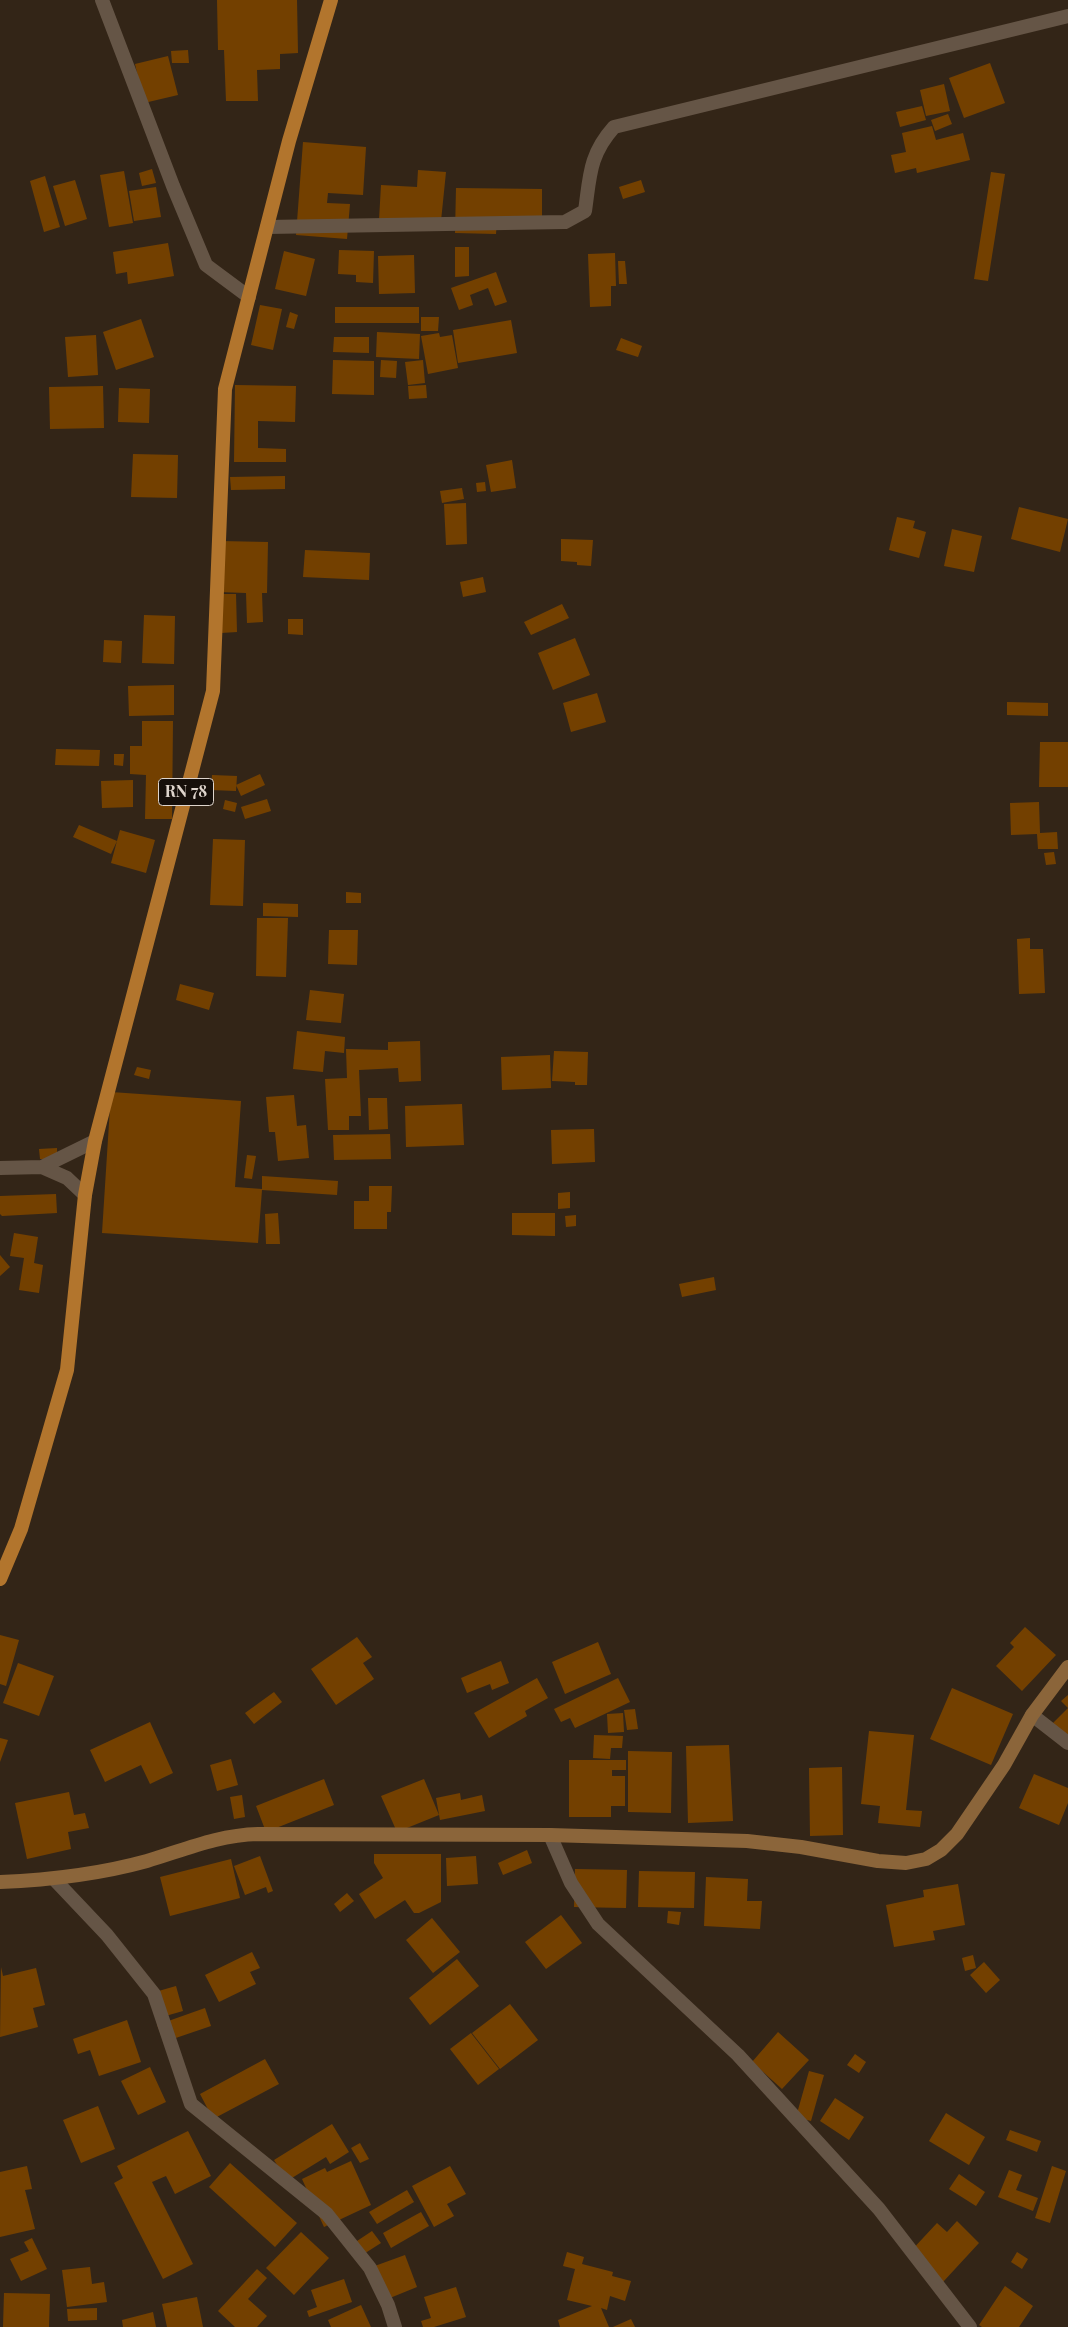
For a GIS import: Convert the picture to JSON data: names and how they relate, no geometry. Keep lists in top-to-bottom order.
{
  "streets": {
    "main road": ["RN 78"]
  }
}
